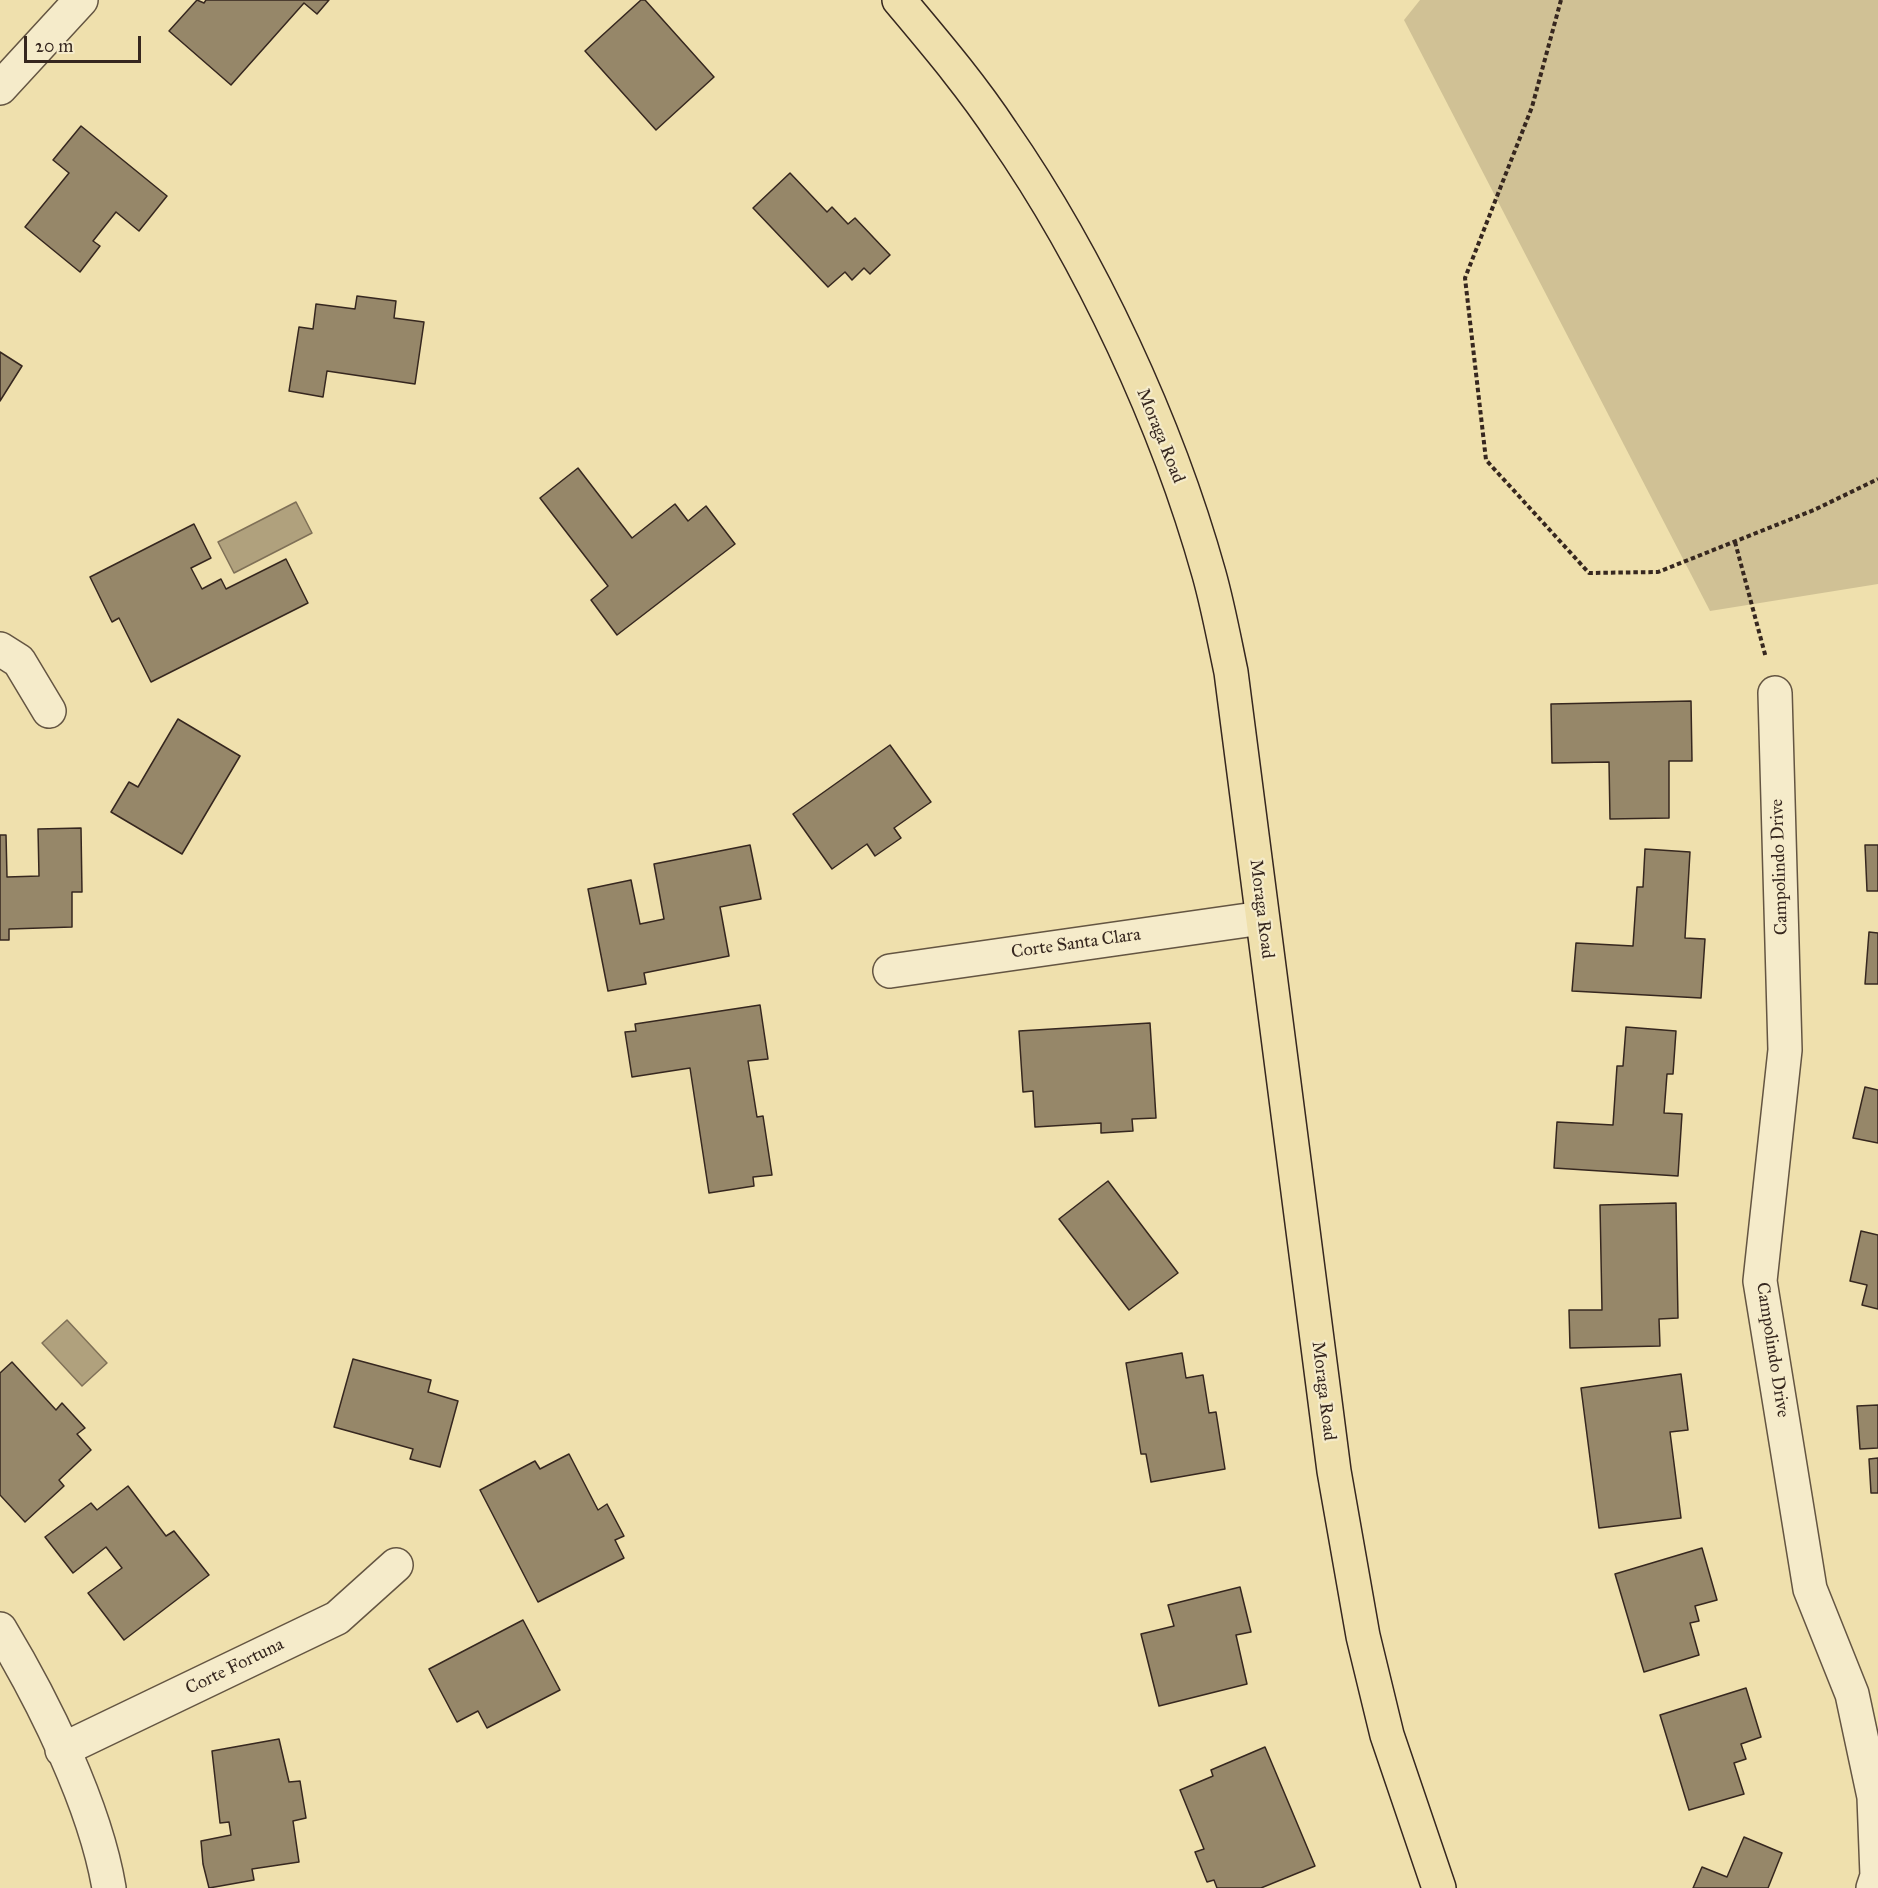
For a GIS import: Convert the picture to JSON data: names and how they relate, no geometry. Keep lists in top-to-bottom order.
{
  "streets": {
    "main road": ["Moraga Road"],
    "street": ["Campolindo Drive", "Corte Santa Clara", "Corte Fortuna"]
  },
  "crossings": [
    ["Moraga Road", "Corte Santa Clara"]
  ],
  "scale_bar": "20 m"
}
